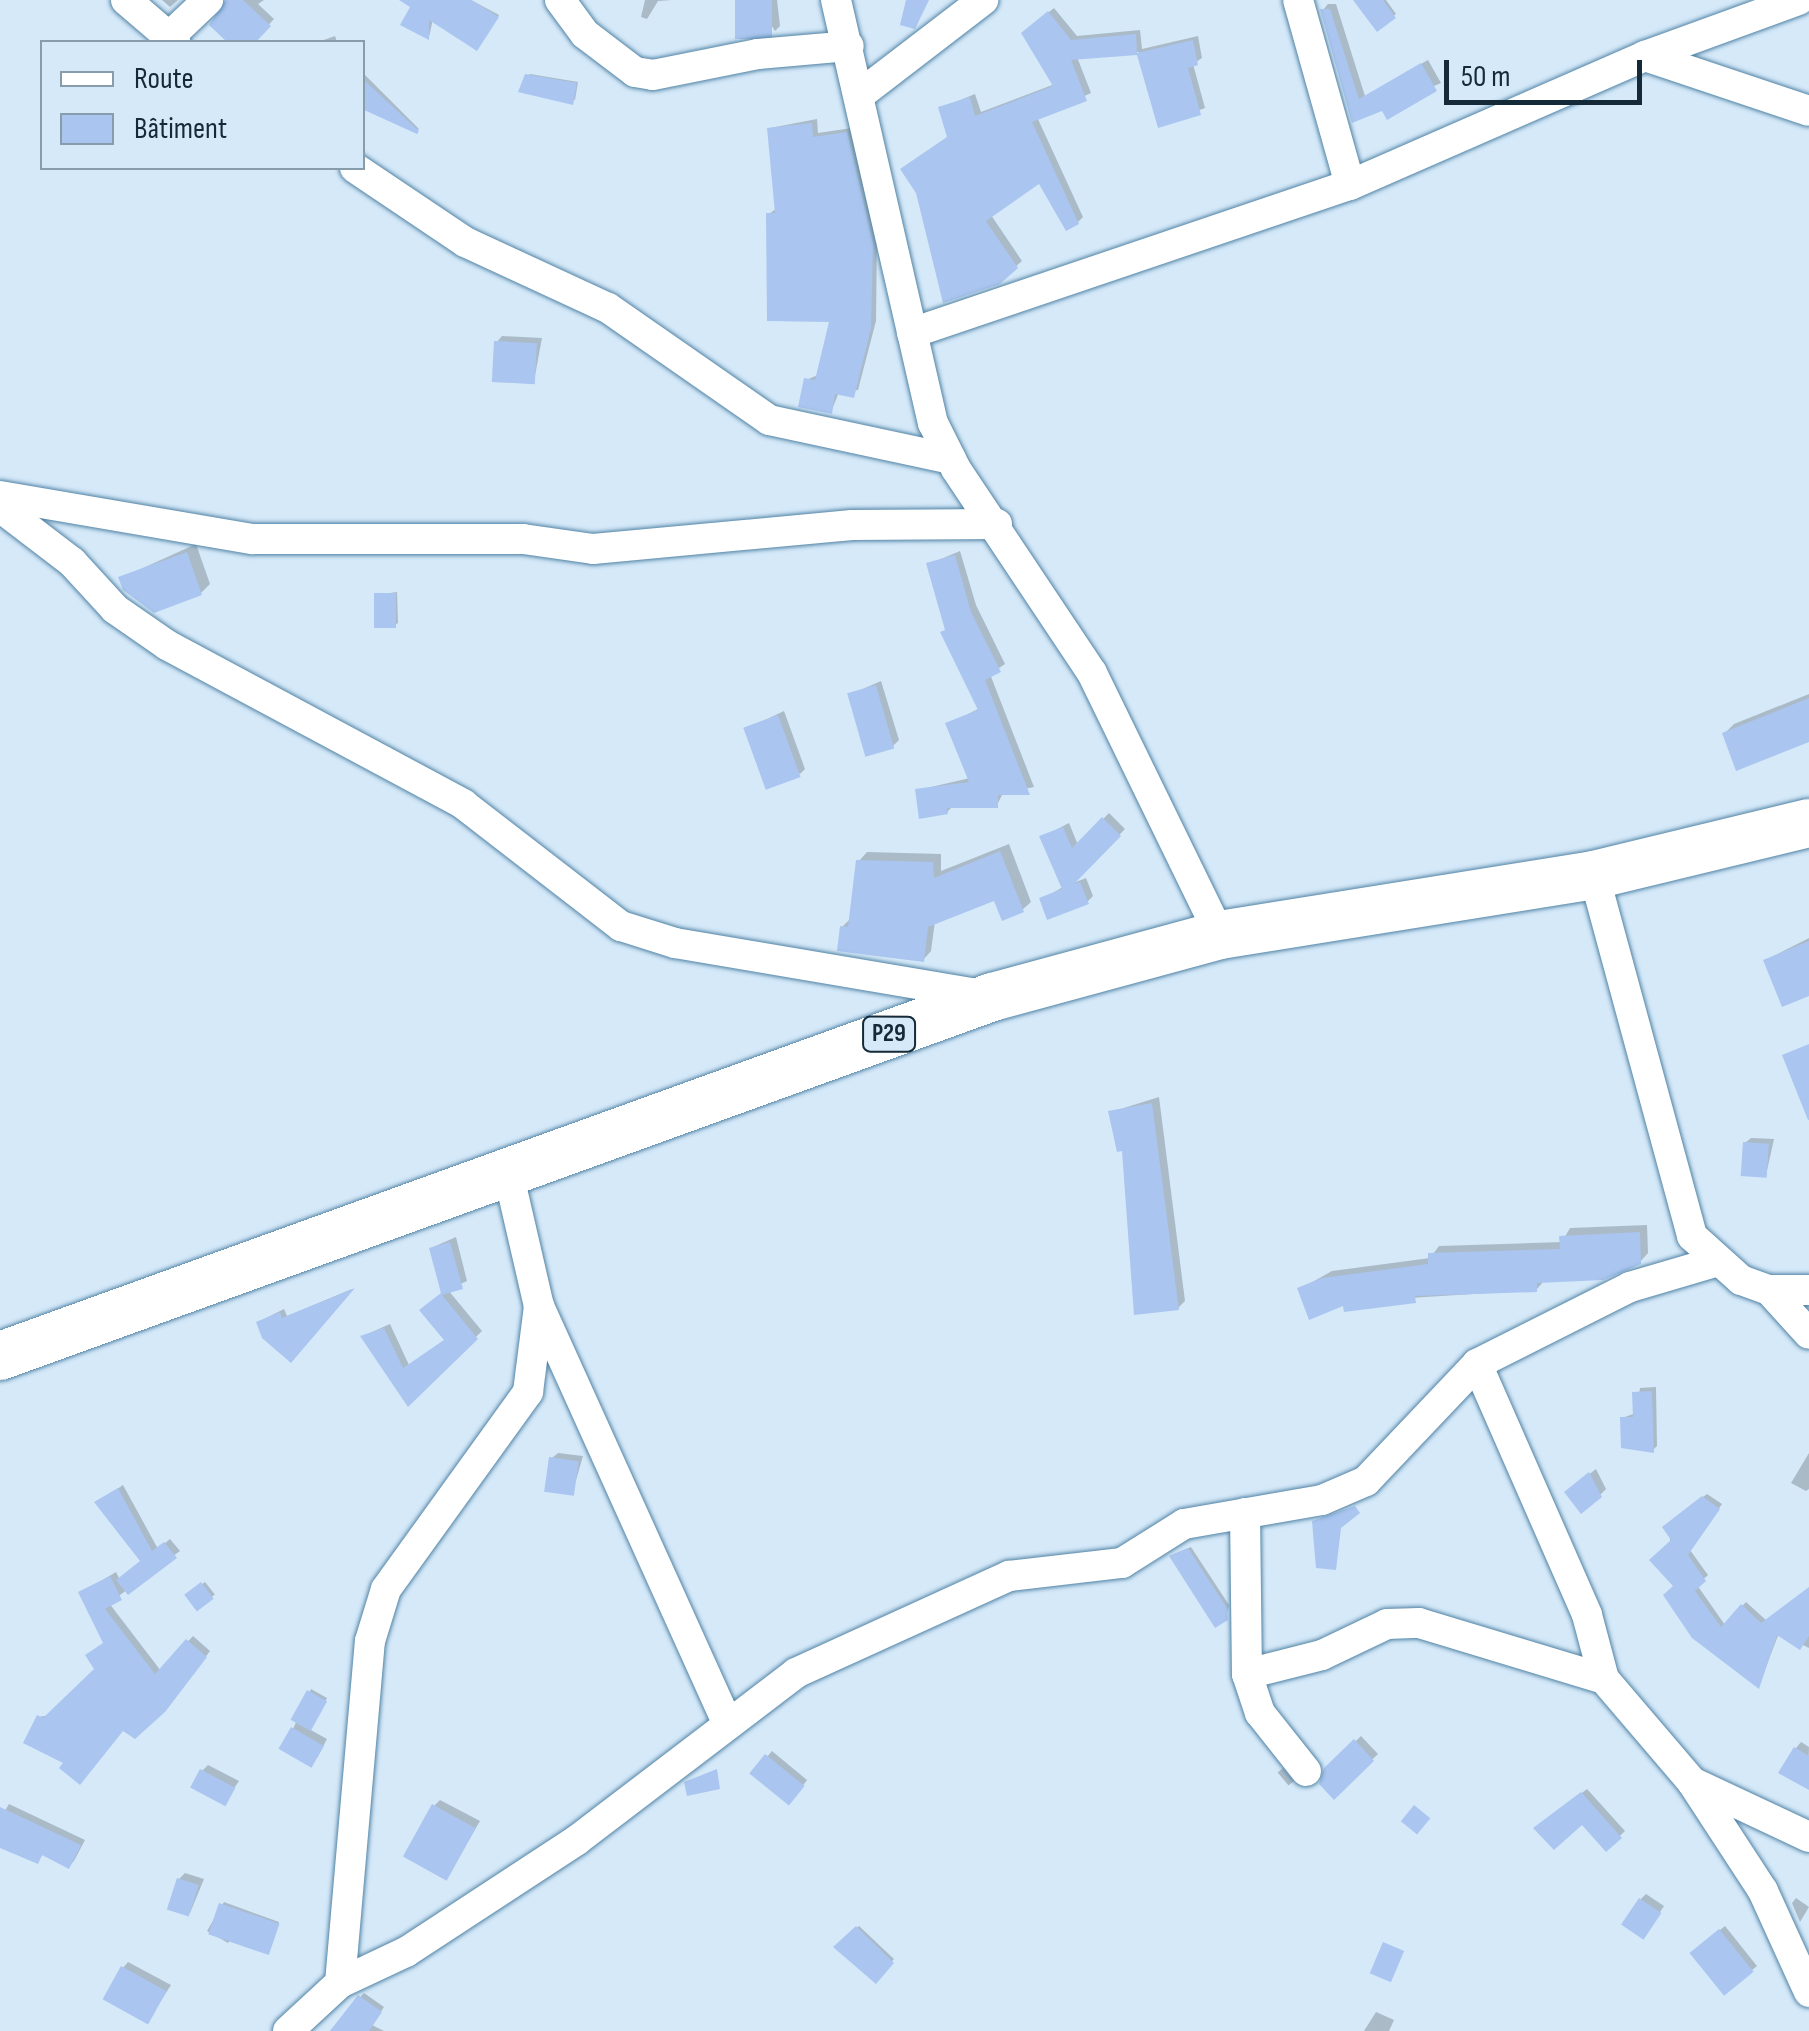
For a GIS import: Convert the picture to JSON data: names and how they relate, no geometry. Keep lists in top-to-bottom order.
{
  "streets": {
    "main road": ["P29"]
  },
  "legend": ["Route", "Bâtiment"],
  "scale_bar": "50 m"
}
